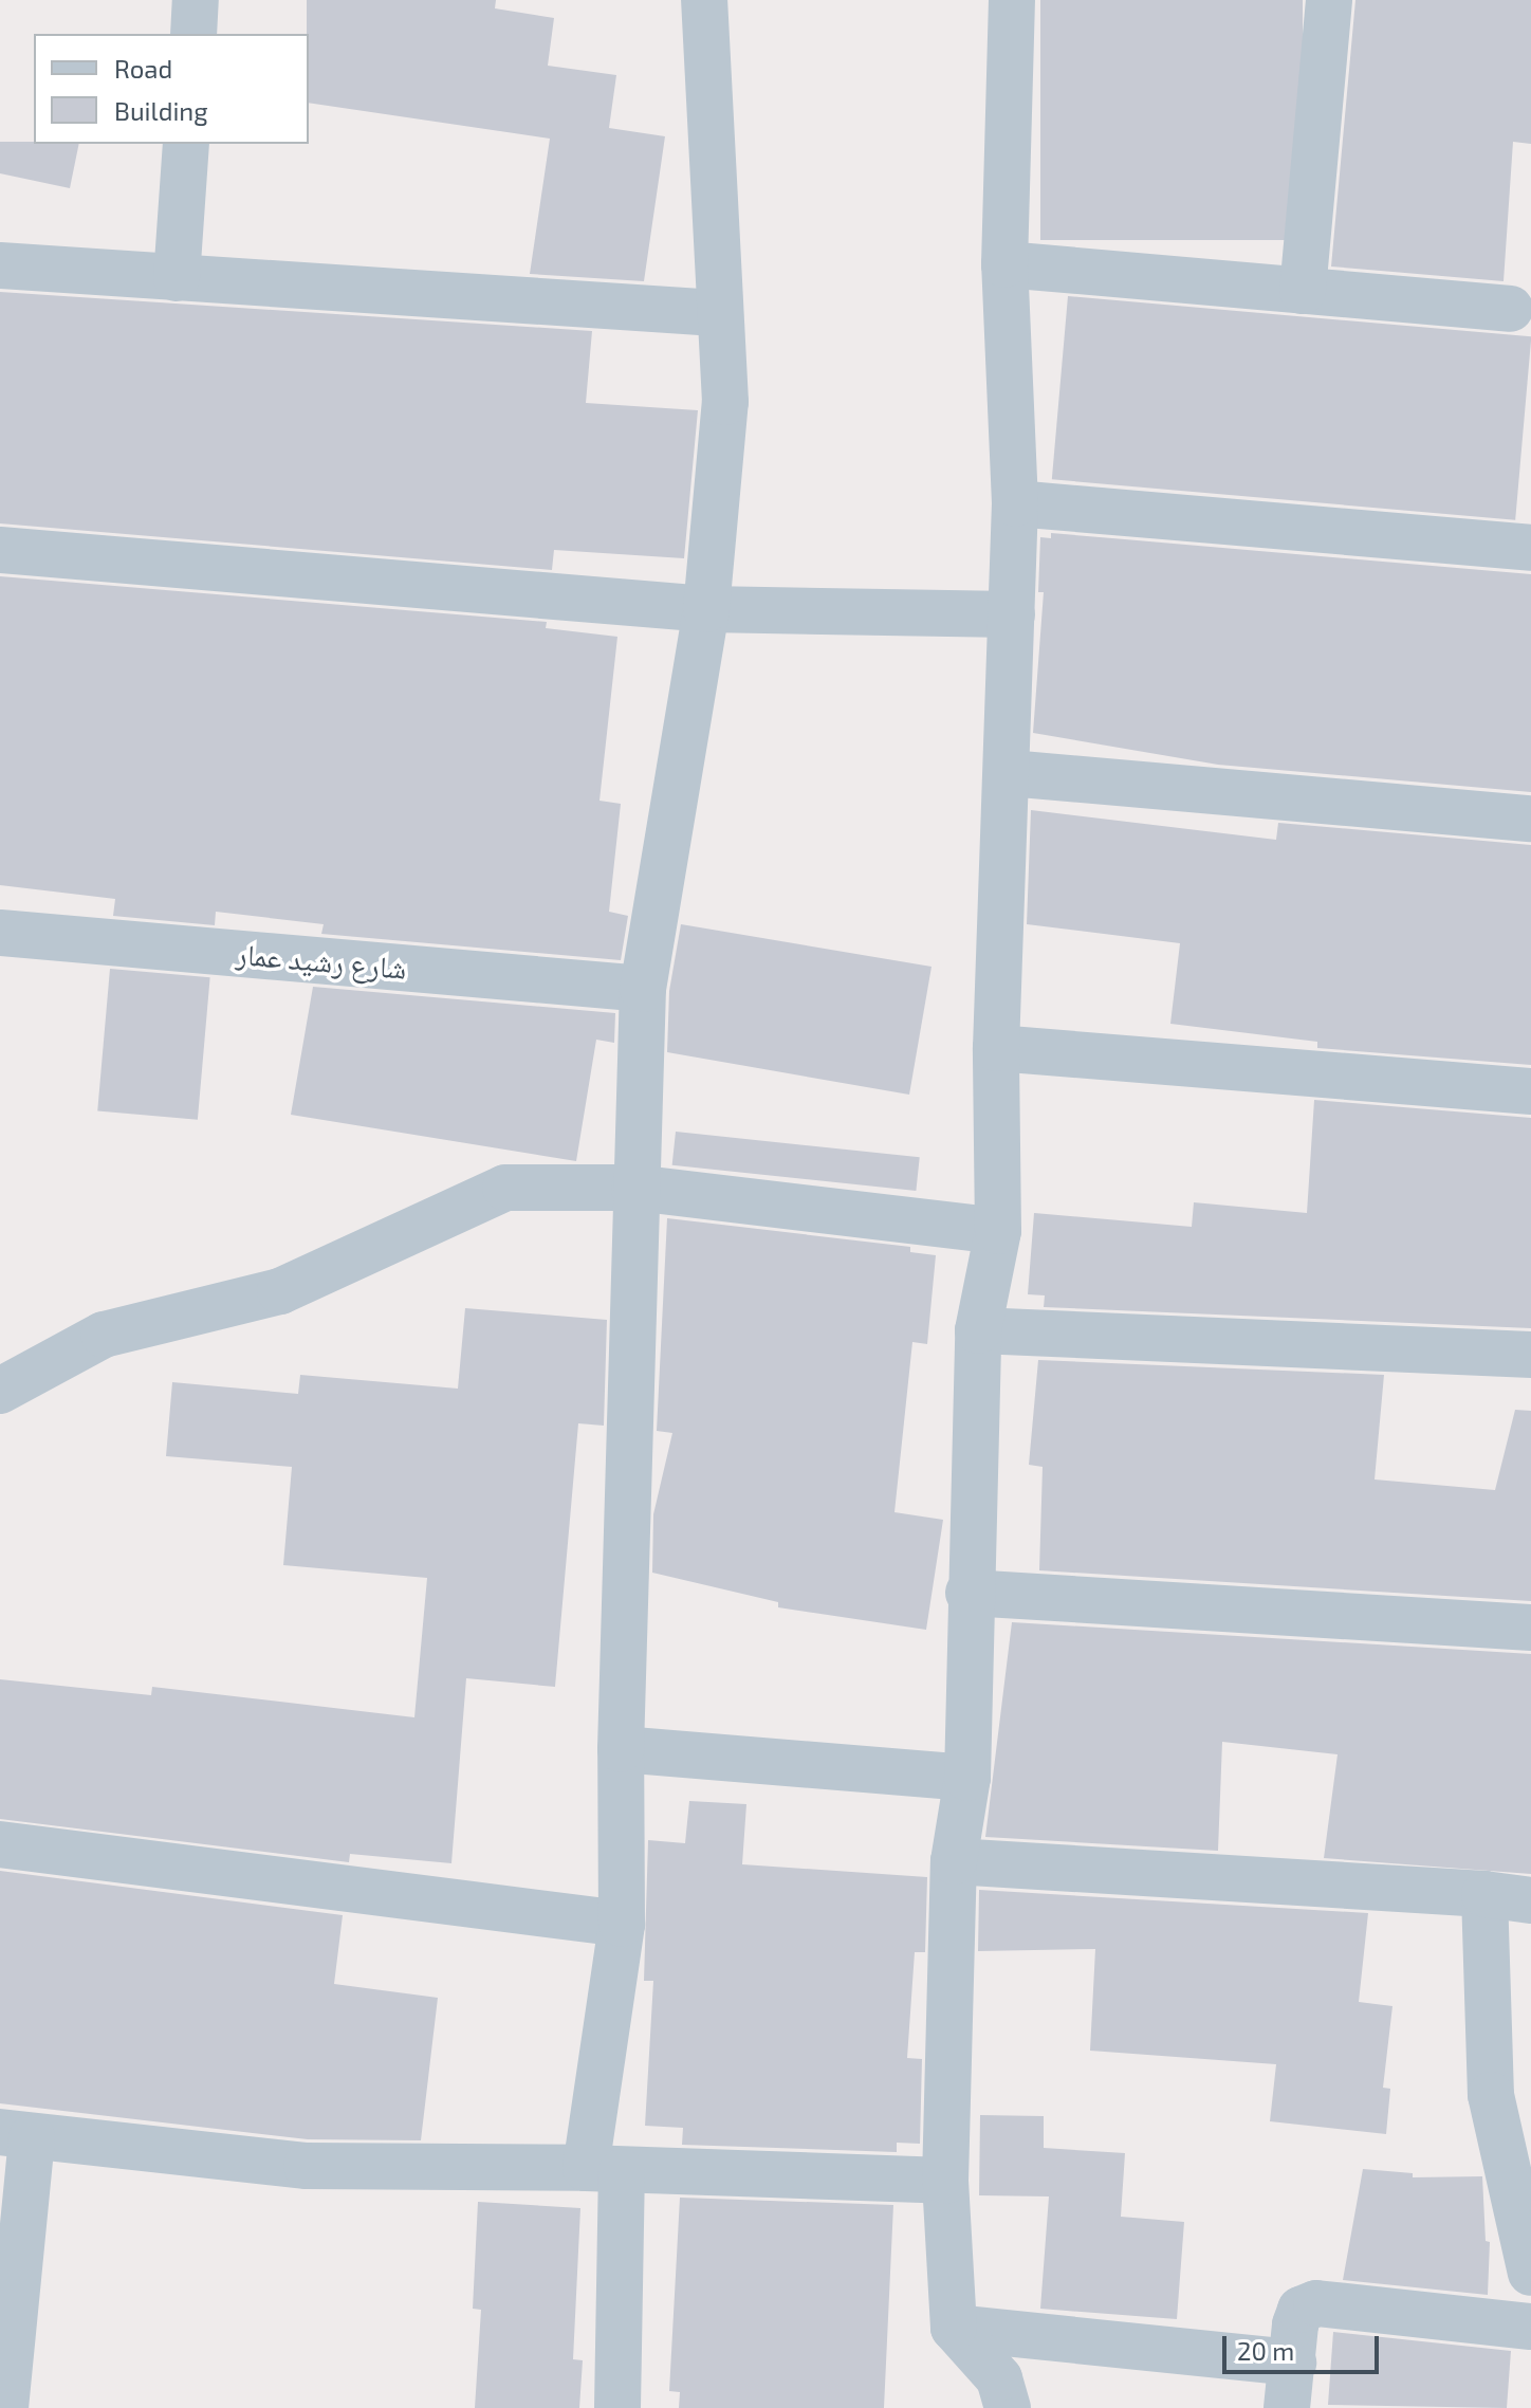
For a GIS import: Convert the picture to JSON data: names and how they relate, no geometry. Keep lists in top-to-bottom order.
{
  "streets": {
    "street": ["شارع رشيد عمار"]
  },
  "legend": ["Road", "Building"],
  "scale_bar": "20 m"
}
